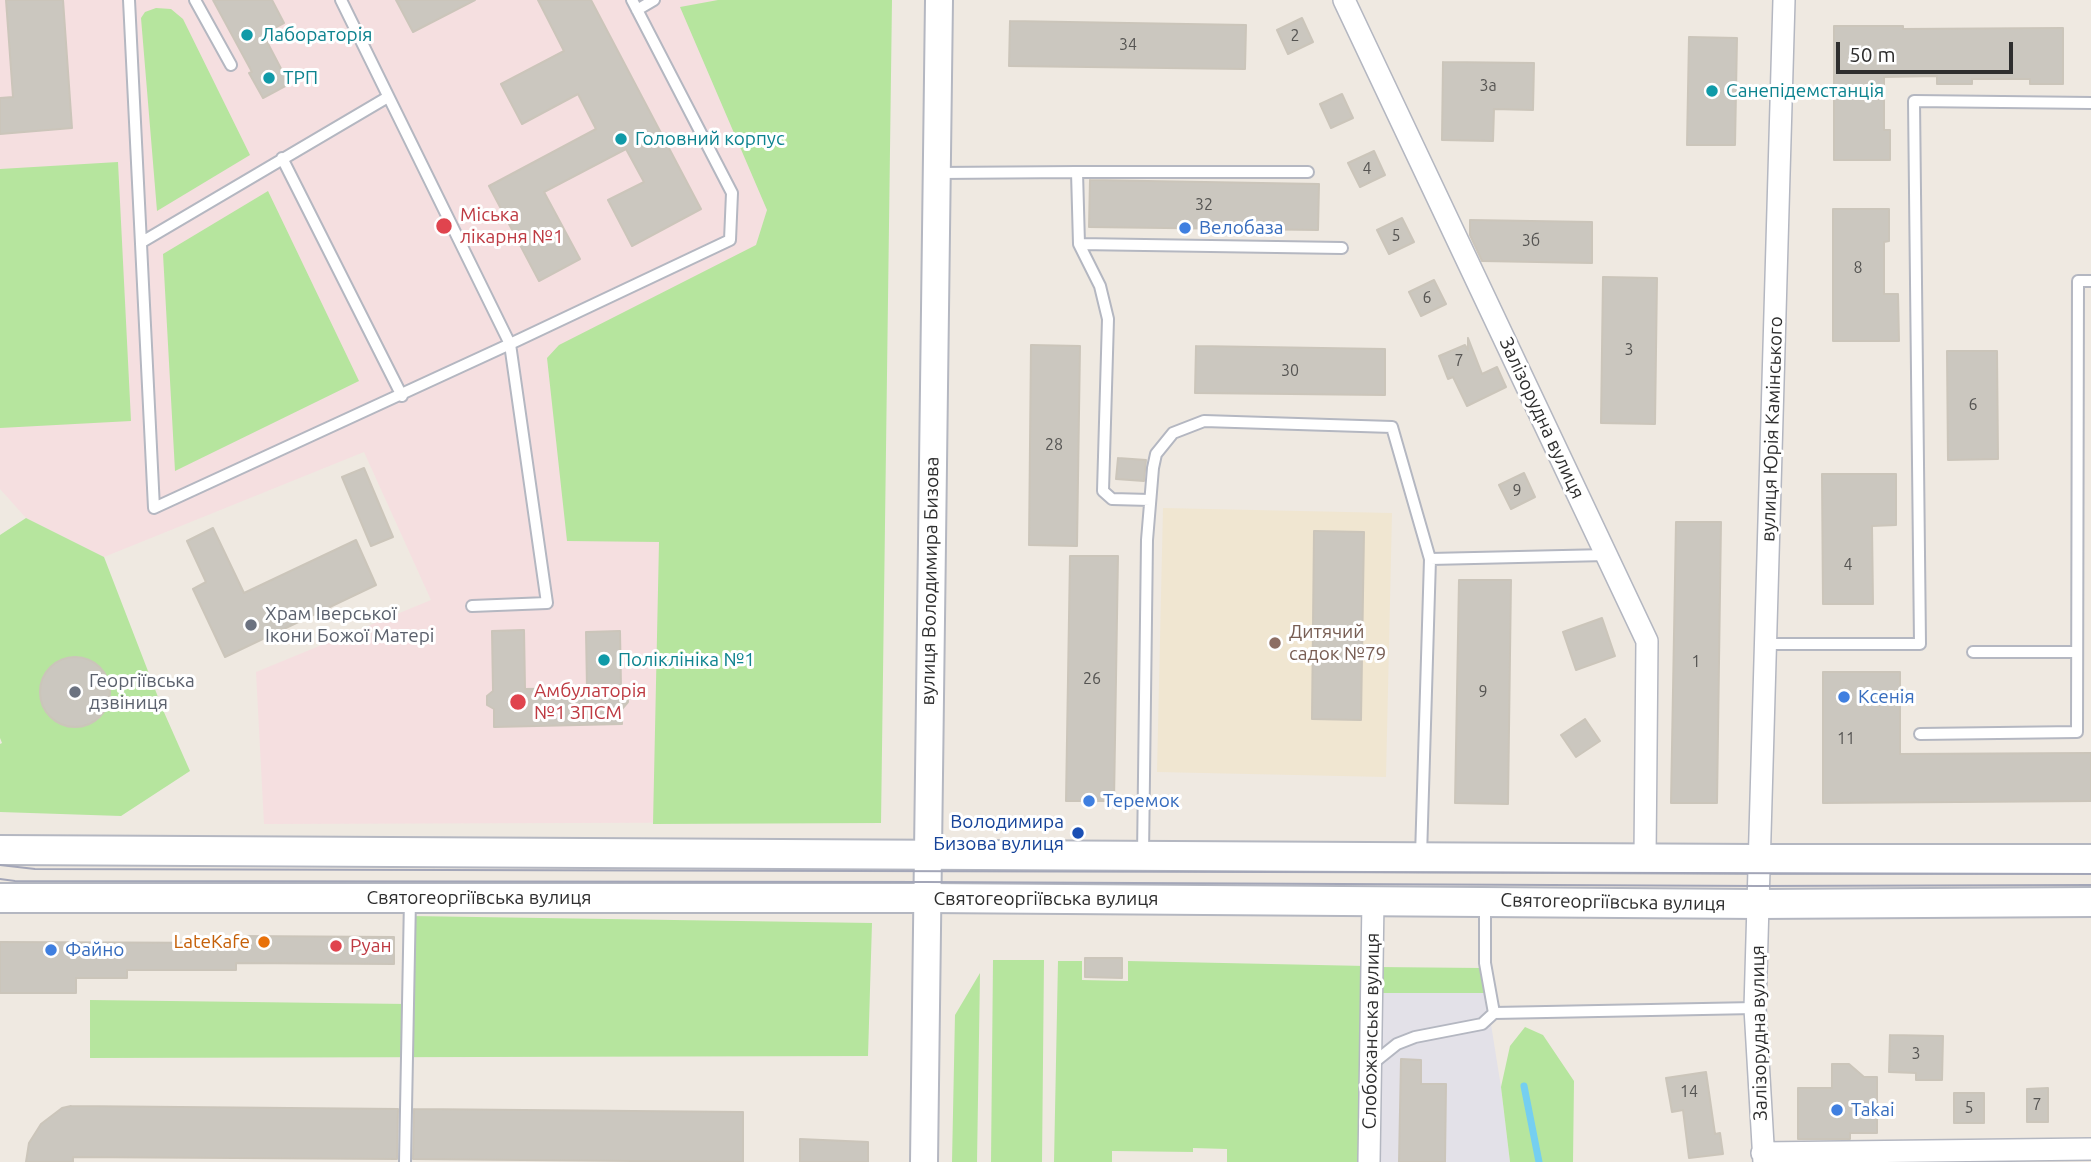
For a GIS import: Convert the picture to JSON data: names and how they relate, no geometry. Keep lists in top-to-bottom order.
{
  "streets": {
    "main road": ["Святогеоргіївська вулиця"],
    "street": [
      "Залізорудна вулиця",
      "вулиця Юрія Камінського",
      "вулиця Володимира Бизова",
      "Слобожанська вулиця"
    ]
  },
  "crossings": [
    ["Залізорудна вулиця", "вулиця Юрія Камінського"],
    ["Залізорудна вулиця", "Святогеоргіївська вулиця"],
    ["вулиця Володимира Бизова", "Святогеоргіївська вулиця"],
    ["Святогеоргіївська вулиця", "Слобожанська вулиця"]
  ],
  "places": [
    "Лабораторія",
    "ТРП",
    "Санепідемстанція",
    "Головний корпус",
    "Міська лікарня №1",
    "Велобаза",
    "Храм Іверської Ікони Божої Матері",
    "Дитячий садок №79",
    "Поліклініка №1",
    "Георгіївська дзвіниця",
    "Ксенія",
    "Амбулаторія №1 ЗПСМ",
    "Теремок",
    "Володимира Бизова вулиця",
    "LateKafe",
    "Руан",
    "Файно",
    "Takai"
  ],
  "house_numbers": [
    "2",
    "34",
    "3а",
    "4",
    "32",
    "5",
    "3б",
    "8",
    "6",
    "3",
    "7",
    "30",
    "6",
    "28",
    "9",
    "4",
    "1",
    "26",
    "9",
    "11",
    "3",
    "14",
    "7",
    "5"
  ],
  "scale_bar": "50 m"
}
